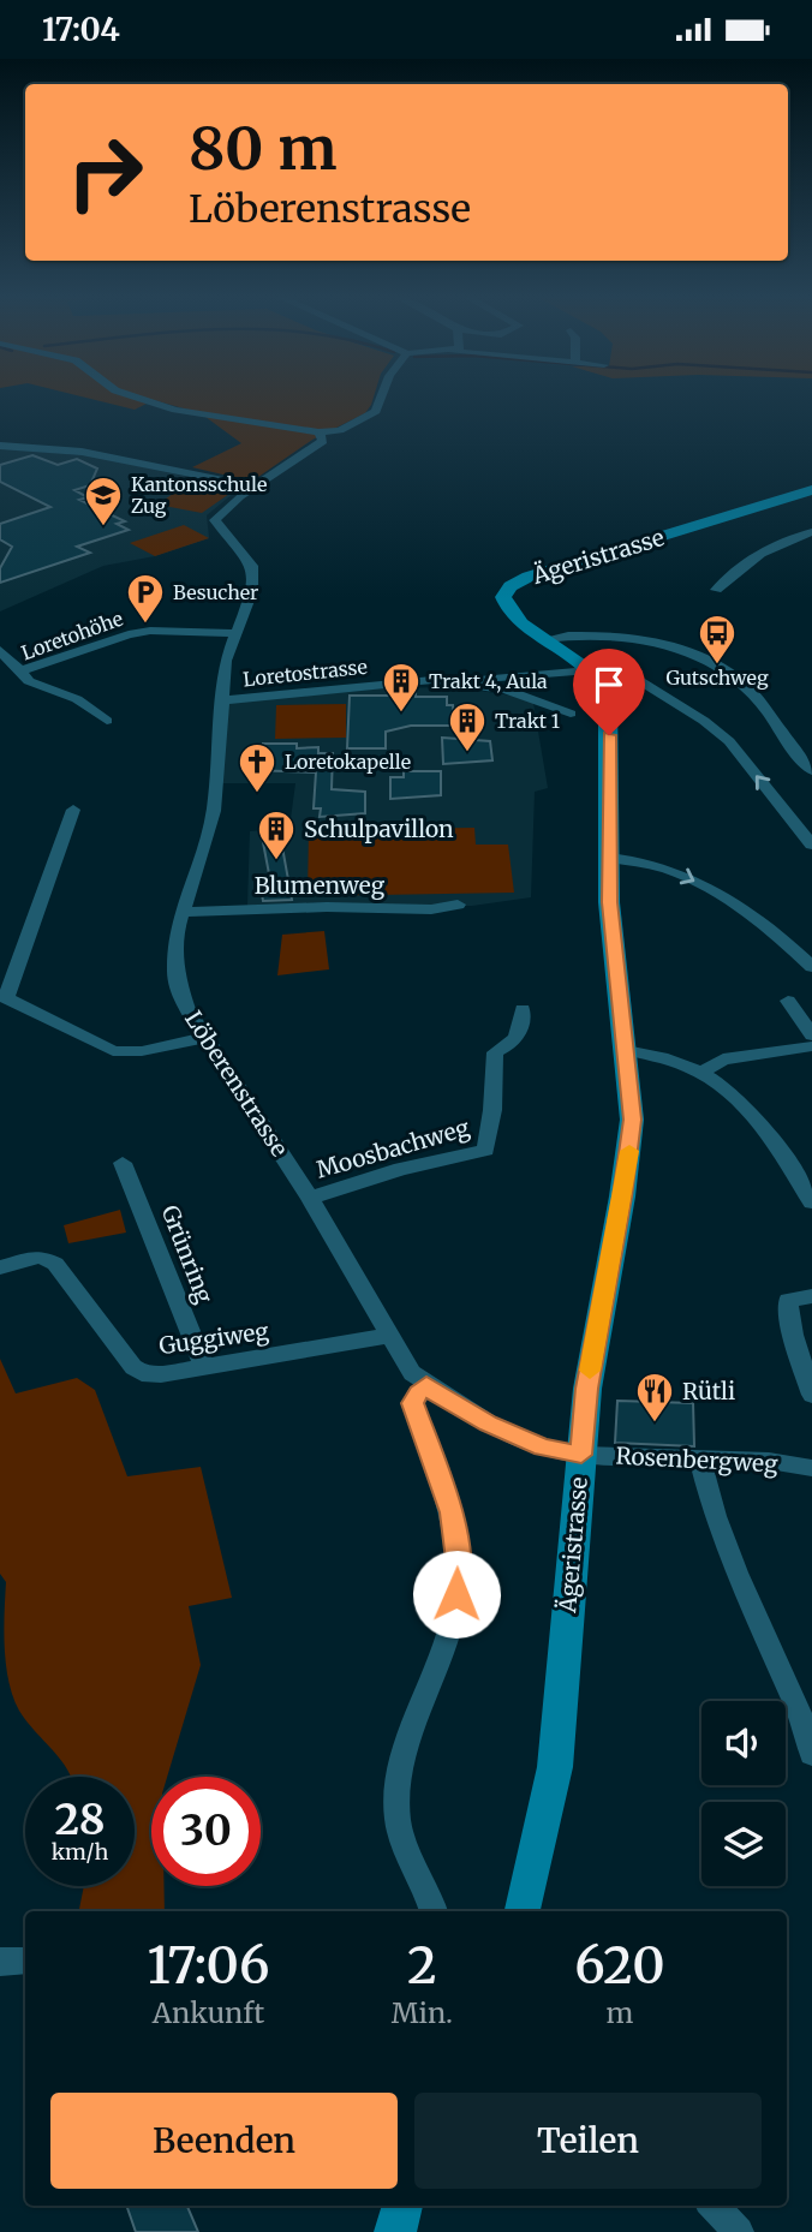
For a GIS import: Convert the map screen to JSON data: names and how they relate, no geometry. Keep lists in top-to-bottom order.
{
  "streets": {
    "main road": ["Ägeristrasse"],
    "street": [
      "Loretohöhe",
      "Loretostrasse",
      "Blumenweg",
      "Löberenstrasse",
      "Moosbachweg",
      "Grünring",
      "Guggiweg",
      "Rosenbergweg"
    ]
  },
  "crossings": [
    ["Ägeristrasse", "Loretostrasse"],
    ["Ägeristrasse", "Löberenstrasse"],
    ["Ägeristrasse", "Rosenbergweg"],
    ["Loretohöhe", "Löberenstrasse"],
    ["Loretostrasse", "Löberenstrasse"],
    ["Blumenweg", "Löberenstrasse"],
    ["Löberenstrasse", "Moosbachweg"],
    ["Löberenstrasse", "Guggiweg"],
    ["Löberenstrasse", "Rosenbergweg"],
    ["Grünring", "Guggiweg"]
  ],
  "places": {
    "school or university": ["Kantonsschule Zug"],
    "parking": ["Besucher"],
    "bus stop": ["Gutschweg"],
    "building": ["Trakt 4, Aula", "Trakt 1", "Schulpavillon"],
    "church": ["Loretokapelle"],
    "restaurant": ["Rütli"]
  },
  "page": {
    "status": "17:04",
    "turn": ["80 m", "Löberenstrasse"],
    "speed": "28 km/h",
    "limit": "30",
    "eta": [
      "17:06",
      "Ankunft",
      "2",
      "Min.",
      "620",
      "m"
    ],
    "buttons": ["Beenden", "Teilen"]
  }
}
